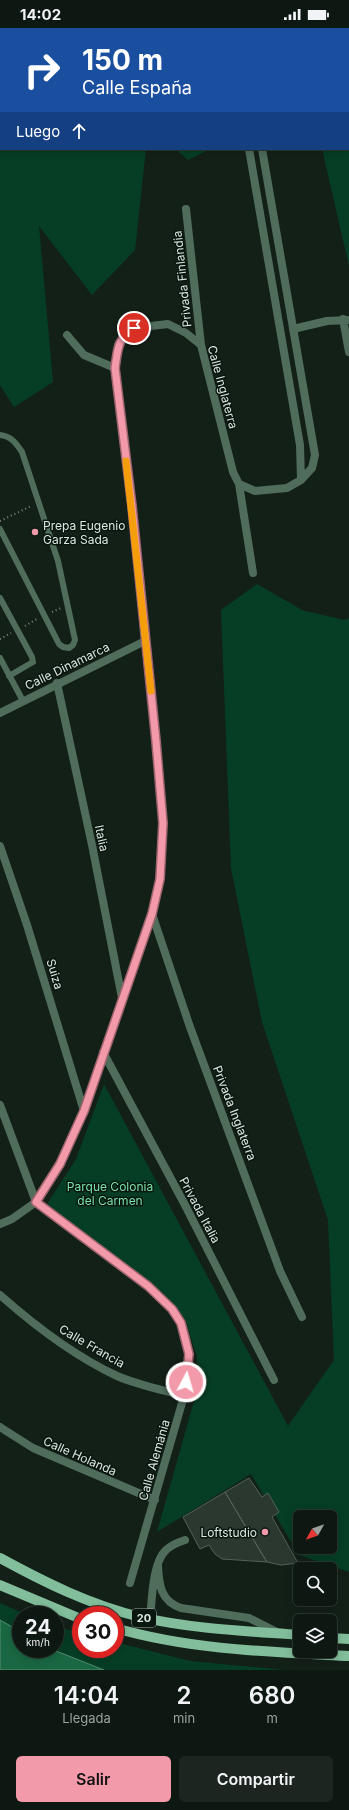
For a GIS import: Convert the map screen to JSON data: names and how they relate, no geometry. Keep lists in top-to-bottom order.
{
  "streets": {
    "main road": ["20"],
    "street": [
      "Privada Finlandia",
      "Calle Inglaterra",
      "Calle Dinamarca",
      "Italia",
      "Suiza",
      "Privada Inglaterra",
      "Privada Italia",
      "Calle Francia",
      "Calle Holanda",
      "Calle Alemánia"
    ]
  },
  "crossings": [
    ["Privada Finlandia", "Calle Inglaterra"],
    ["Calle Inglaterra", "Calle Dinamarca"],
    ["Calle Inglaterra", "Italia"],
    ["Calle Inglaterra", "Suiza"],
    ["Calle Inglaterra", "Privada Inglaterra"],
    ["Calle Inglaterra", "Privada Italia"],
    ["Calle Inglaterra", "Calle Alemánia"],
    ["Calle Dinamarca", "Italia"],
    ["Calle Francia", "Calle Alemánia"],
    ["Calle Holanda", "Calle Alemánia"]
  ],
  "parks": ["Parque Colonia del Carmen"],
  "places": ["Prepa Eugenio Garza Sada", "Loftstudio"],
  "north": "bottom left",
  "page": {
    "status": "14:02",
    "turn": ["150 m", "Calle España"],
    "then": "Luego",
    "speed": "24 km/h",
    "limit": "30",
    "eta": [
      "14:04",
      "Llegada",
      "2",
      "min",
      "680",
      "m"
    ],
    "buttons": ["Salir", "Compartir"]
  }
}
